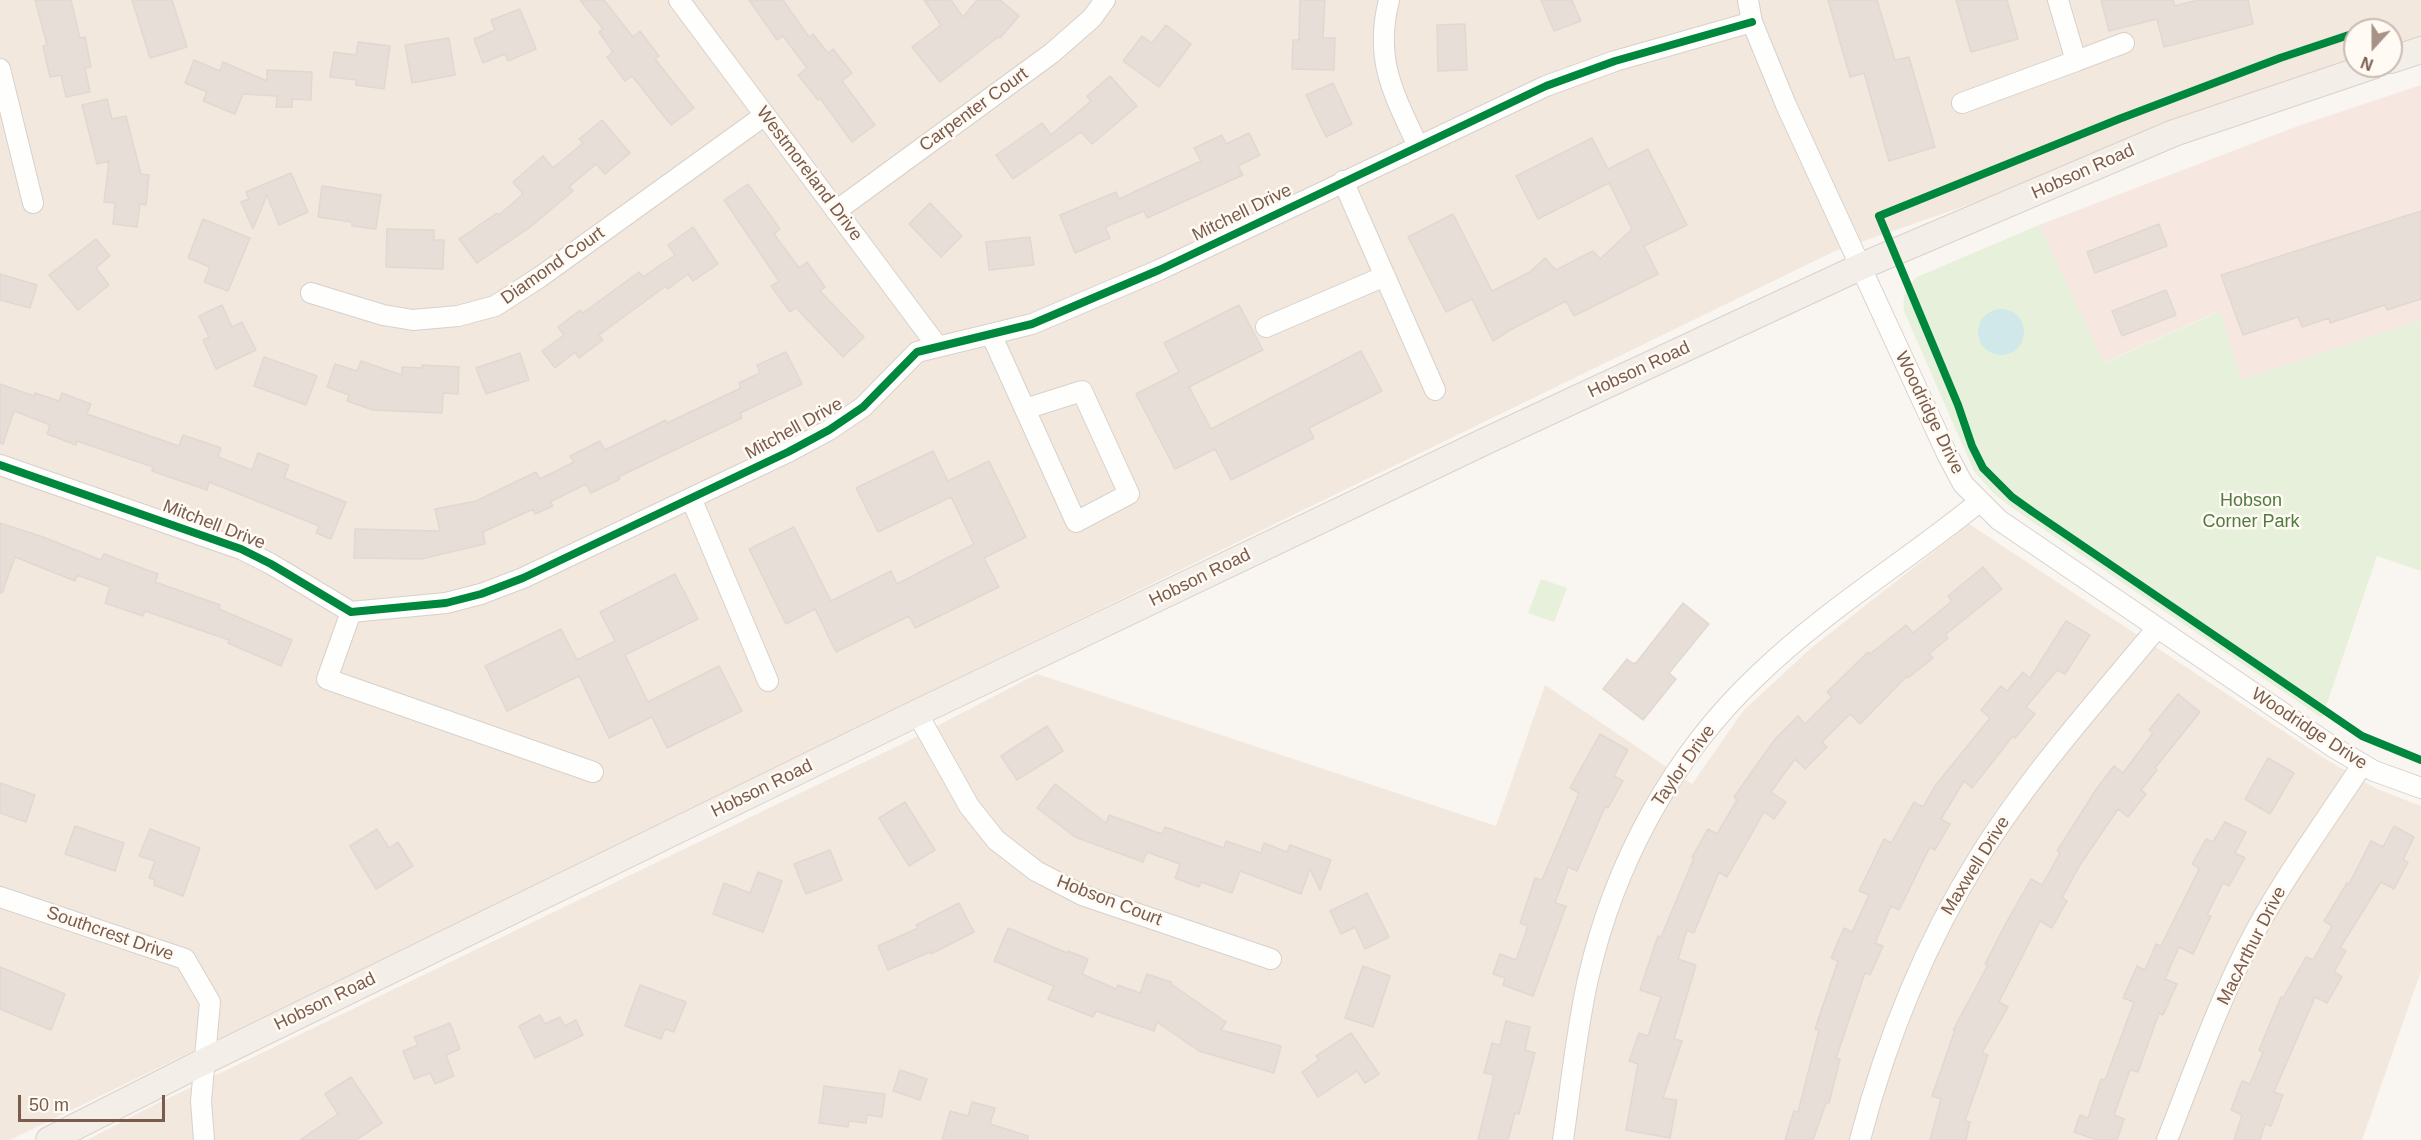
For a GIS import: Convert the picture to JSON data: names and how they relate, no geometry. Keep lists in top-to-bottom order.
{
  "streets": {
    "main road": ["Hobson Road"],
    "street": [
      "Carpenter Court",
      "Westmoreland Drive",
      "Mitchell Drive",
      "Diamond Court",
      "Woodridge Drive",
      "Taylor Drive",
      "Maxwell Drive",
      "Hobson Court",
      "Southcrest Drive",
      "MacArthur Drive"
    ]
  },
  "crossings": [
    ["Carpenter Court", "Westmoreland Drive"],
    ["Hobson Road", "Woodridge Drive"],
    ["Hobson Road", "Hobson Court"],
    ["Hobson Road", "Southcrest Drive"],
    ["Westmoreland Drive", "Mitchell Drive"],
    ["Westmoreland Drive", "Diamond Court"],
    ["Mitchell Drive", "Woodridge Drive"],
    ["Woodridge Drive", "Taylor Drive"],
    ["Woodridge Drive", "Maxwell Drive"],
    ["Woodridge Drive", "MacArthur Drive"]
  ],
  "parks": ["Hobson Corner Park"],
  "scale_bar": "50 m",
  "north": "bottom"
}
